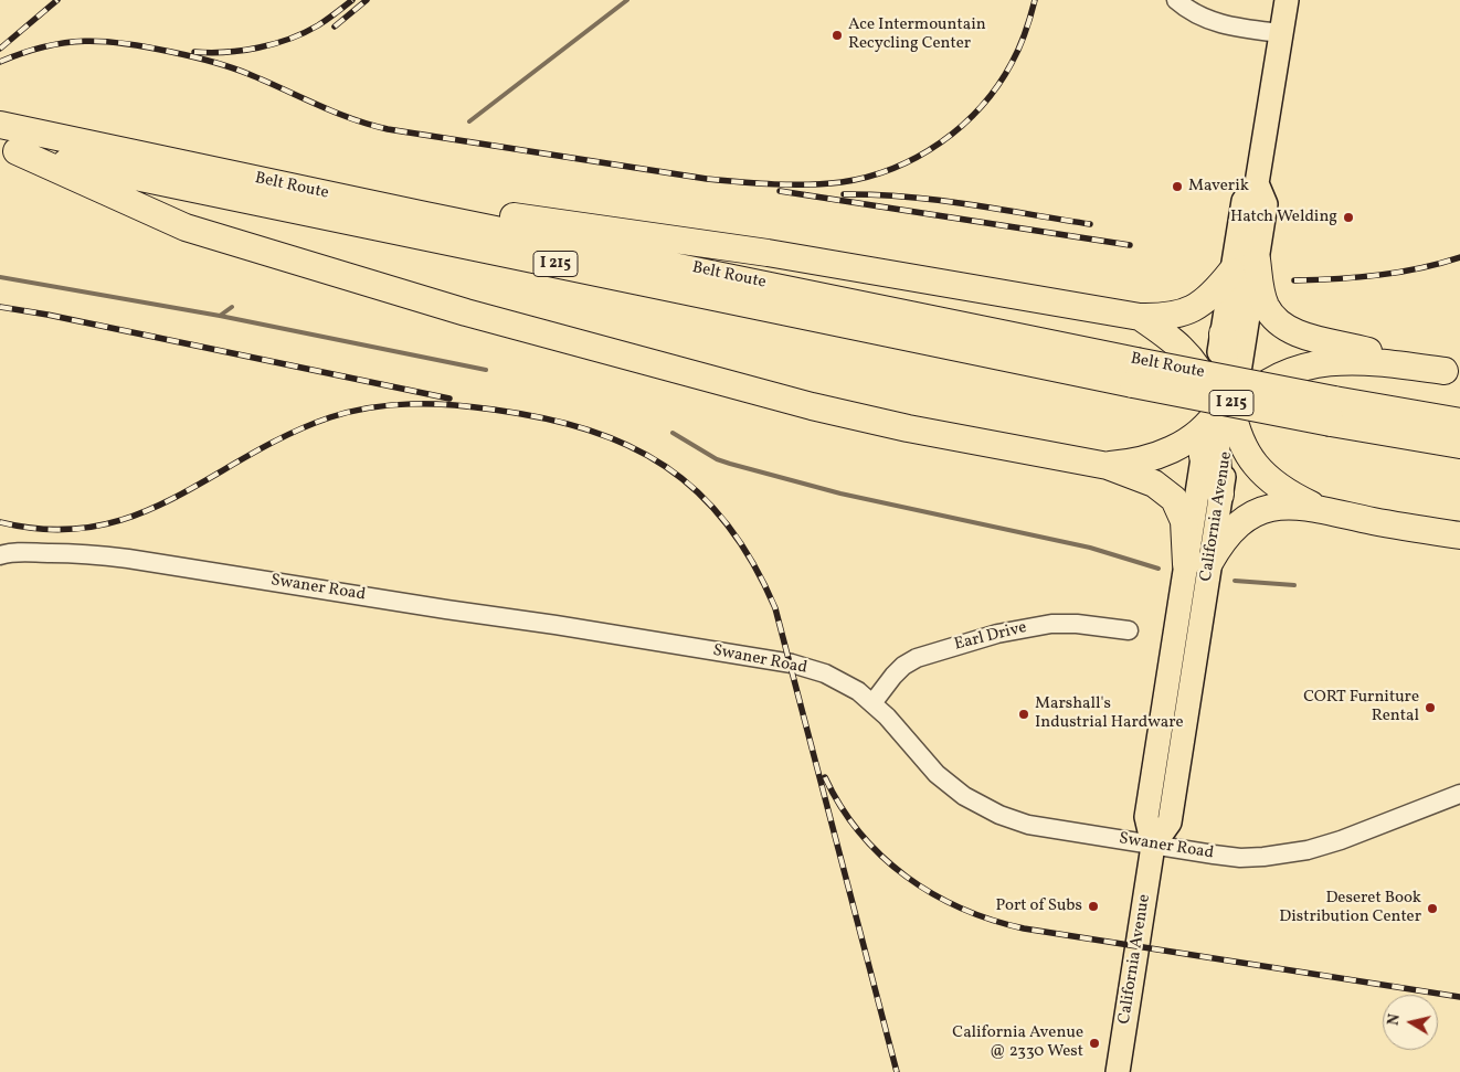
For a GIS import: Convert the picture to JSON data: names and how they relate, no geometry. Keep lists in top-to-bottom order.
{
  "streets": {
    "highway": ["Belt Route", "I 215"],
    "main road": ["California Avenue"],
    "street": ["Swaner Road", "Earl Drive"]
  },
  "crossings": [
    ["California Avenue", "Swaner Road"],
    ["Swaner Road", "Earl Drive"]
  ],
  "places": [
    "Ace Intermountain Recycling Center",
    "Maverik",
    "Hatch Welding",
    "CORT Furniture Rental",
    "Marshall's Industrial Hardware",
    "Port of Subs",
    "Deseret Book Distribution Center",
    "California Avenue @ 2330 West"
  ],
  "north": "left"
}
